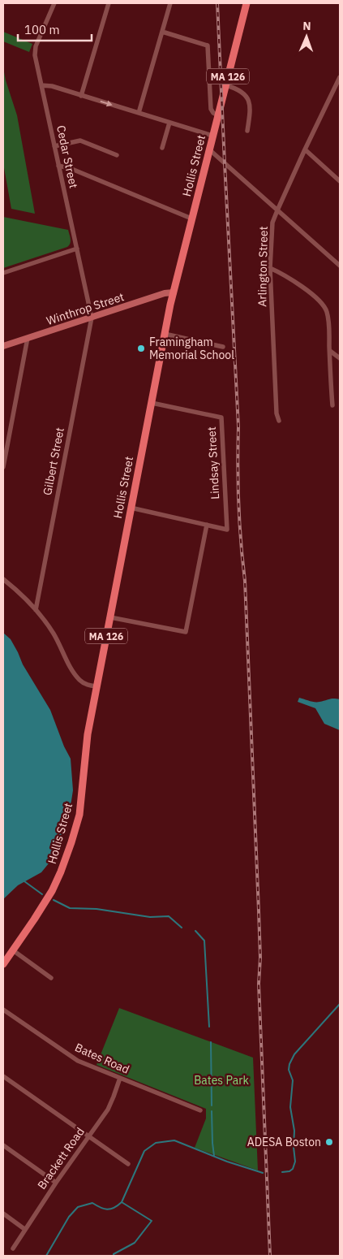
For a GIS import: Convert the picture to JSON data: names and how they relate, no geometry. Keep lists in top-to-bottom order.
{
  "streets": {
    "main road": ["MA 126", "Hollis Street"],
    "street": [
      "Cedar Street",
      "Arlington Street",
      "Winthrop Street",
      "Gilbert Street",
      "Lindsay Street",
      "Bates Road",
      "Brackett Road"
    ]
  },
  "crossings": [
    ["Cedar Street", "Winthrop Street"],
    ["Cedar Street", "Gilbert Street"],
    ["Hollis Street", "Winthrop Street"],
    ["Hollis Street", "Lindsay Street"],
    ["Winthrop Street", "Gilbert Street"],
    ["Bates Road", "Brackett Road"]
  ],
  "parks": ["Bates Park"],
  "places": ["Framingham Memorial School", "ADESA Boston"],
  "scale_bar": "100 m",
  "north": "top"
}
